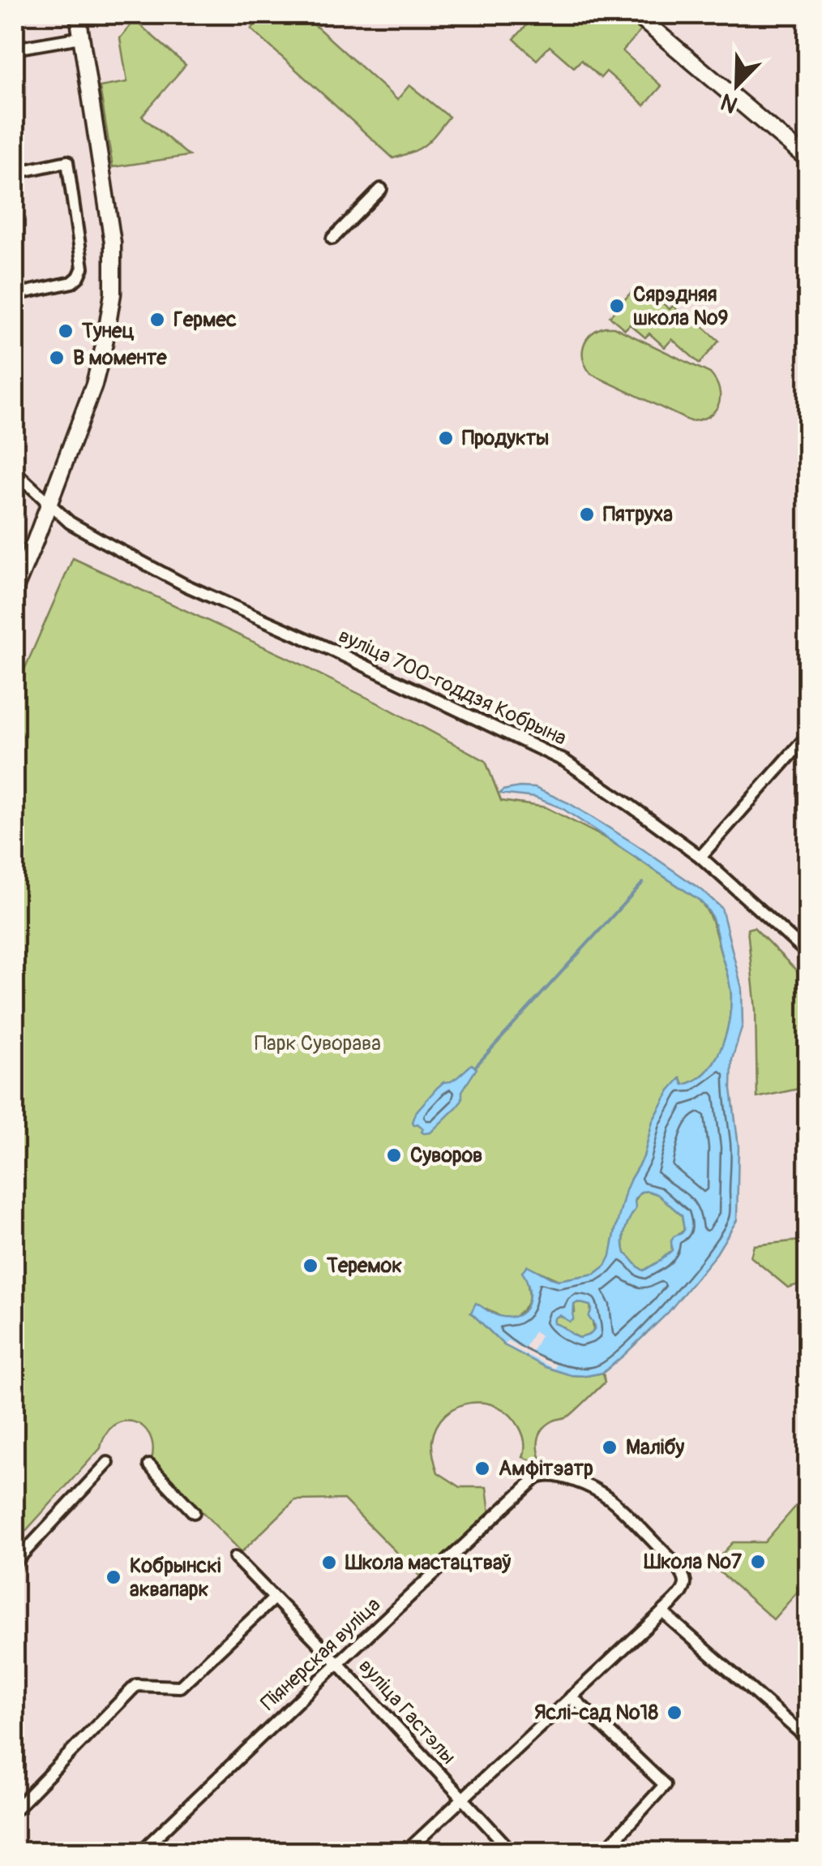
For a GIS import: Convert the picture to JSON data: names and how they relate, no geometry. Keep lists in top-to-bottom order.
{
  "streets": {
    "street": ["вуліца 700-годдзя Кобрына", "Піянерская вуліца", "вуліца Гастэлы"]
  },
  "crossings": [
    ["Піянерская вуліца", "вуліца Гастэлы"]
  ],
  "parks": ["Парк Суворава"],
  "places": [
    "Сярэдняя школа №9",
    "Гермес",
    "Тунец",
    "В моменте",
    "Продукты",
    "Пятруха",
    "Суворов",
    "Теремок",
    "Малібу",
    "Амфітэатр",
    "Школа №7",
    "Школа мастацтваў",
    "Кобрынскі аквапарк",
    "Яслі-сад №18"
  ],
  "north": "bottom left"
}
